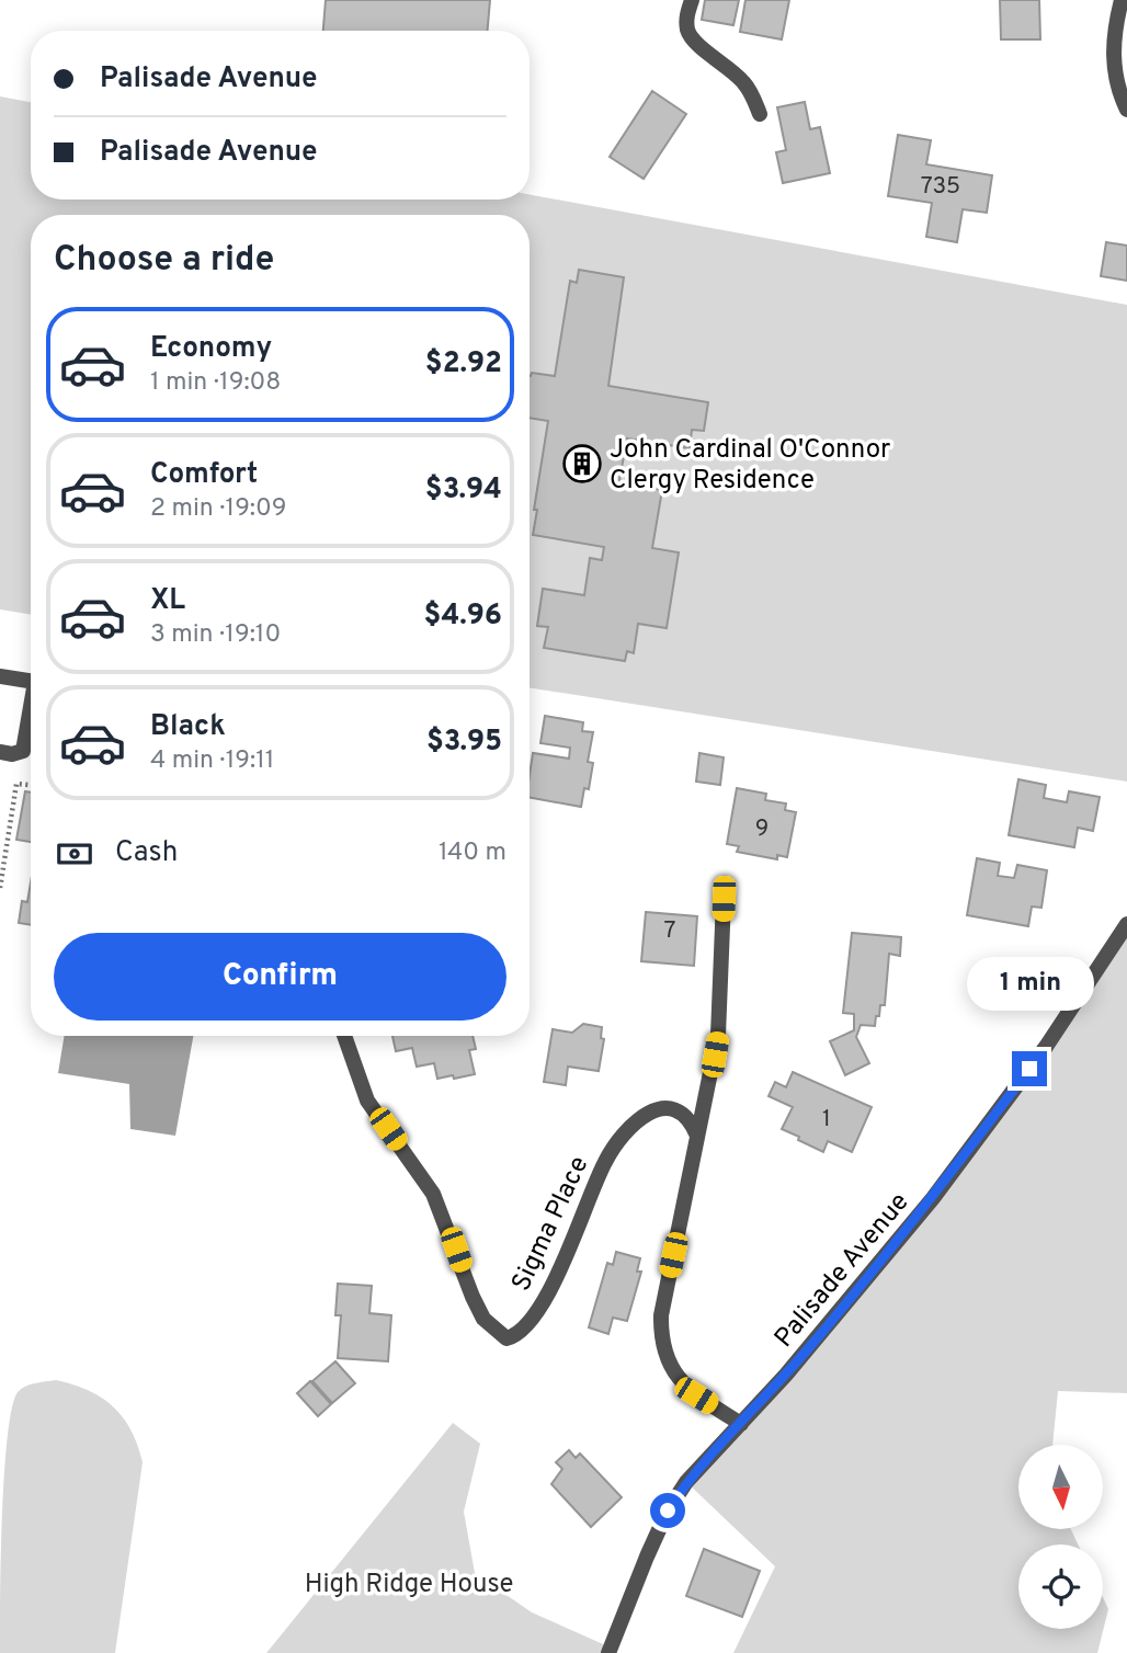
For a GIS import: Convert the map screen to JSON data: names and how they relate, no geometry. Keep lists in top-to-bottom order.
{
  "streets": {
    "street": ["Sigma Place", "Palisade Avenue"]
  },
  "parks": ["High Ridge House"],
  "places": {
    "building": ["John Cardinal O'Connor Clergy Residence"]
  },
  "house_numbers": [
    "735",
    "9",
    "7",
    "1"
  ],
  "north": "bottom",
  "page": {
    "banner": ["Palisade Avenue", "Palisade Avenue"],
    "heading": "Choose a ride",
    "list": [
      {
        "name": "Economy",
        "note": "1 min · 19:08",
        "value": "$2.92"
      },
      {
        "name": "Comfort",
        "note": "2 min · 19:09",
        "value": "$3.94"
      },
      {
        "name": "XL",
        "note": "3 min · 19:10",
        "value": "$4.96"
      },
      {
        "name": "Black",
        "note": "4 min · 19:11",
        "value": "$3.95"
      }
    ],
    "pay": ["Cash", "140 m"],
    "buttons": "Confirm",
    "bubble": "1 min"
  }
}
